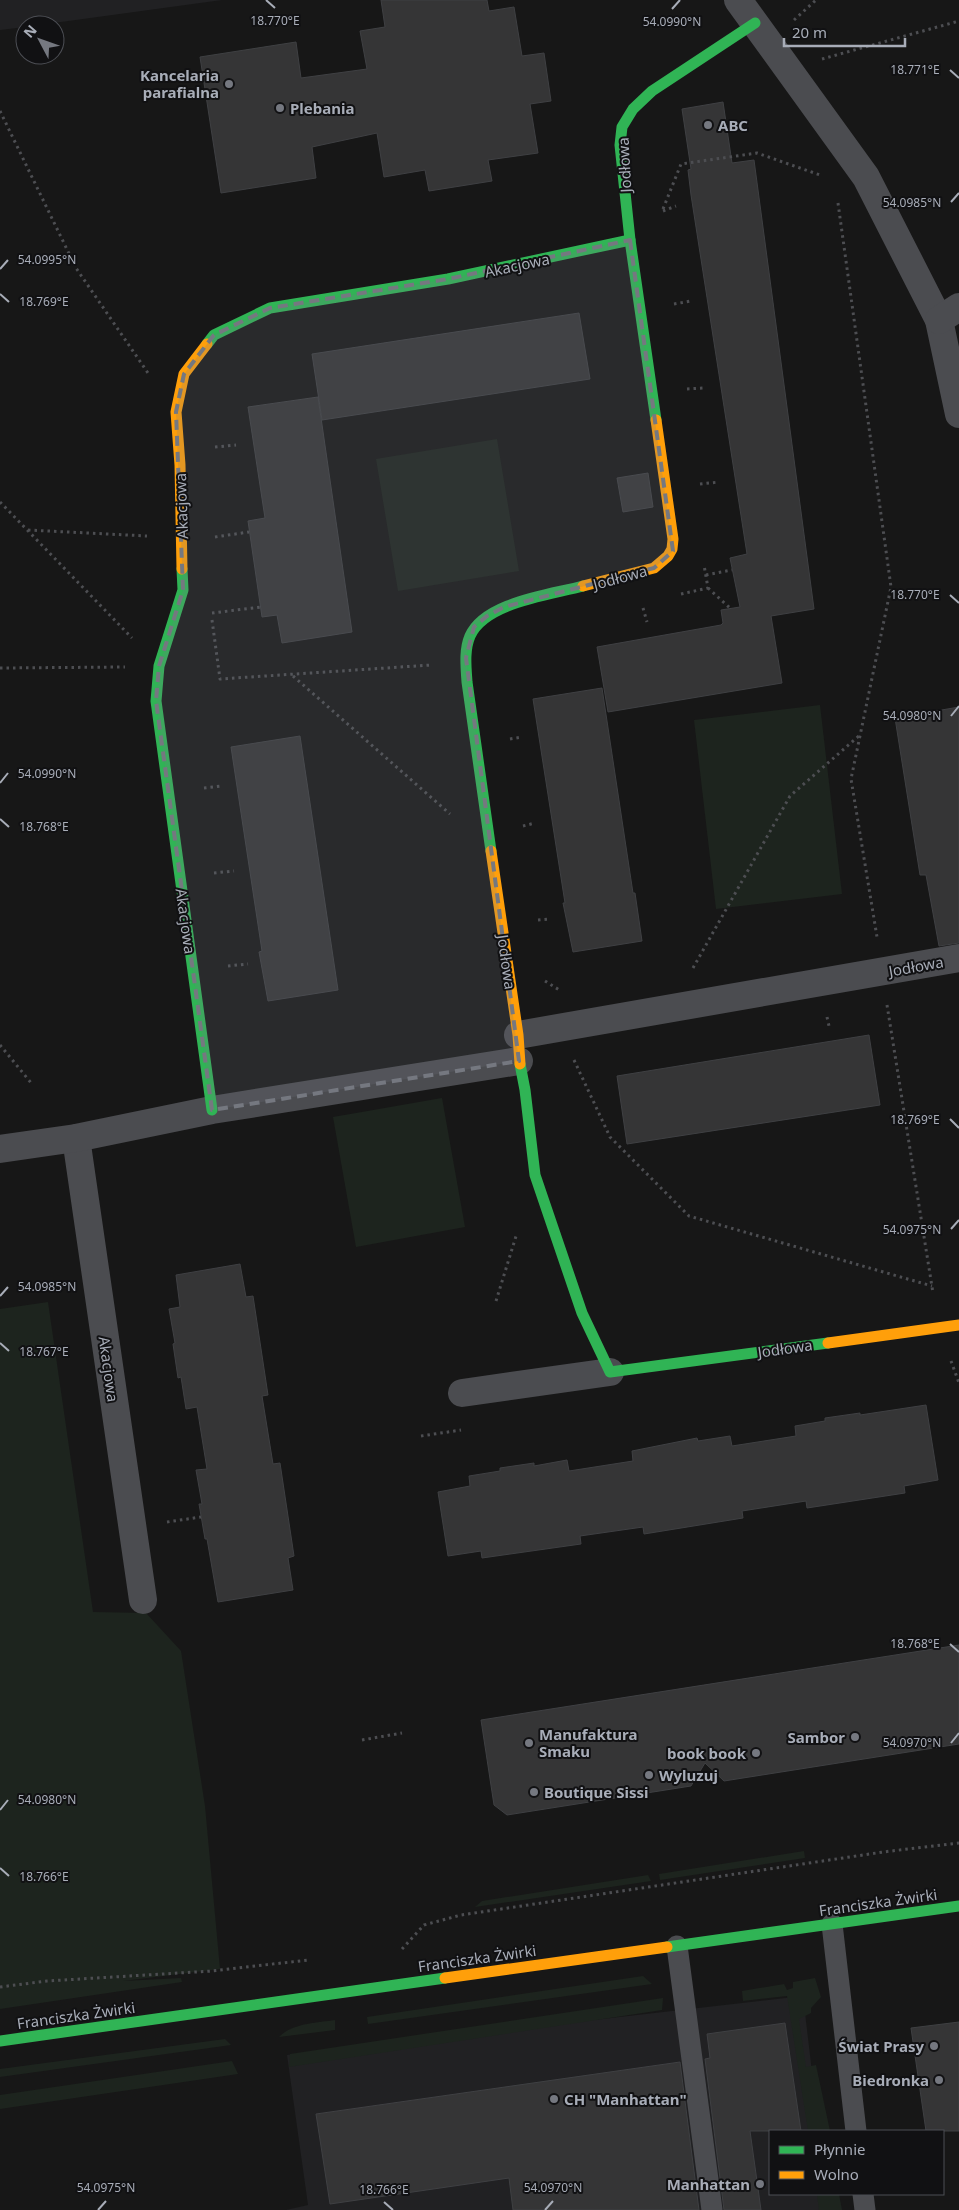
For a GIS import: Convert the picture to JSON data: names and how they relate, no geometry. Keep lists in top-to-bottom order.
{
  "streets": {
    "street": ["Jodłowa", "Akacjowa", "Franciszka Żwirki"]
  },
  "crossings": [
    ["Jodłowa", "Akacjowa"]
  ],
  "places": [
    "Kancelaria parafialna",
    "Plebania",
    "ABC",
    "Sambor",
    "Manufaktura Smaku",
    "book book",
    "Wyluzuj",
    "Boutique Sissi",
    "Świat Prasy",
    "Biedronka",
    "CH \"Manhattan\"",
    "Manhattan"
  ],
  "legend": ["Płynnie", "Wolno"],
  "scale_bar": "20 m",
  "north": "top left",
  "coordinates": [
    "18.770°E",
    "54.0990°N",
    "18.771°E",
    "54.0985°N",
    "54.0995°N",
    "18.769°E",
    "54.0980°N",
    "18.768°E",
    "54.0975°N",
    "18.767°E",
    "54.0970°N",
    "18.766°E"
  ]
}
